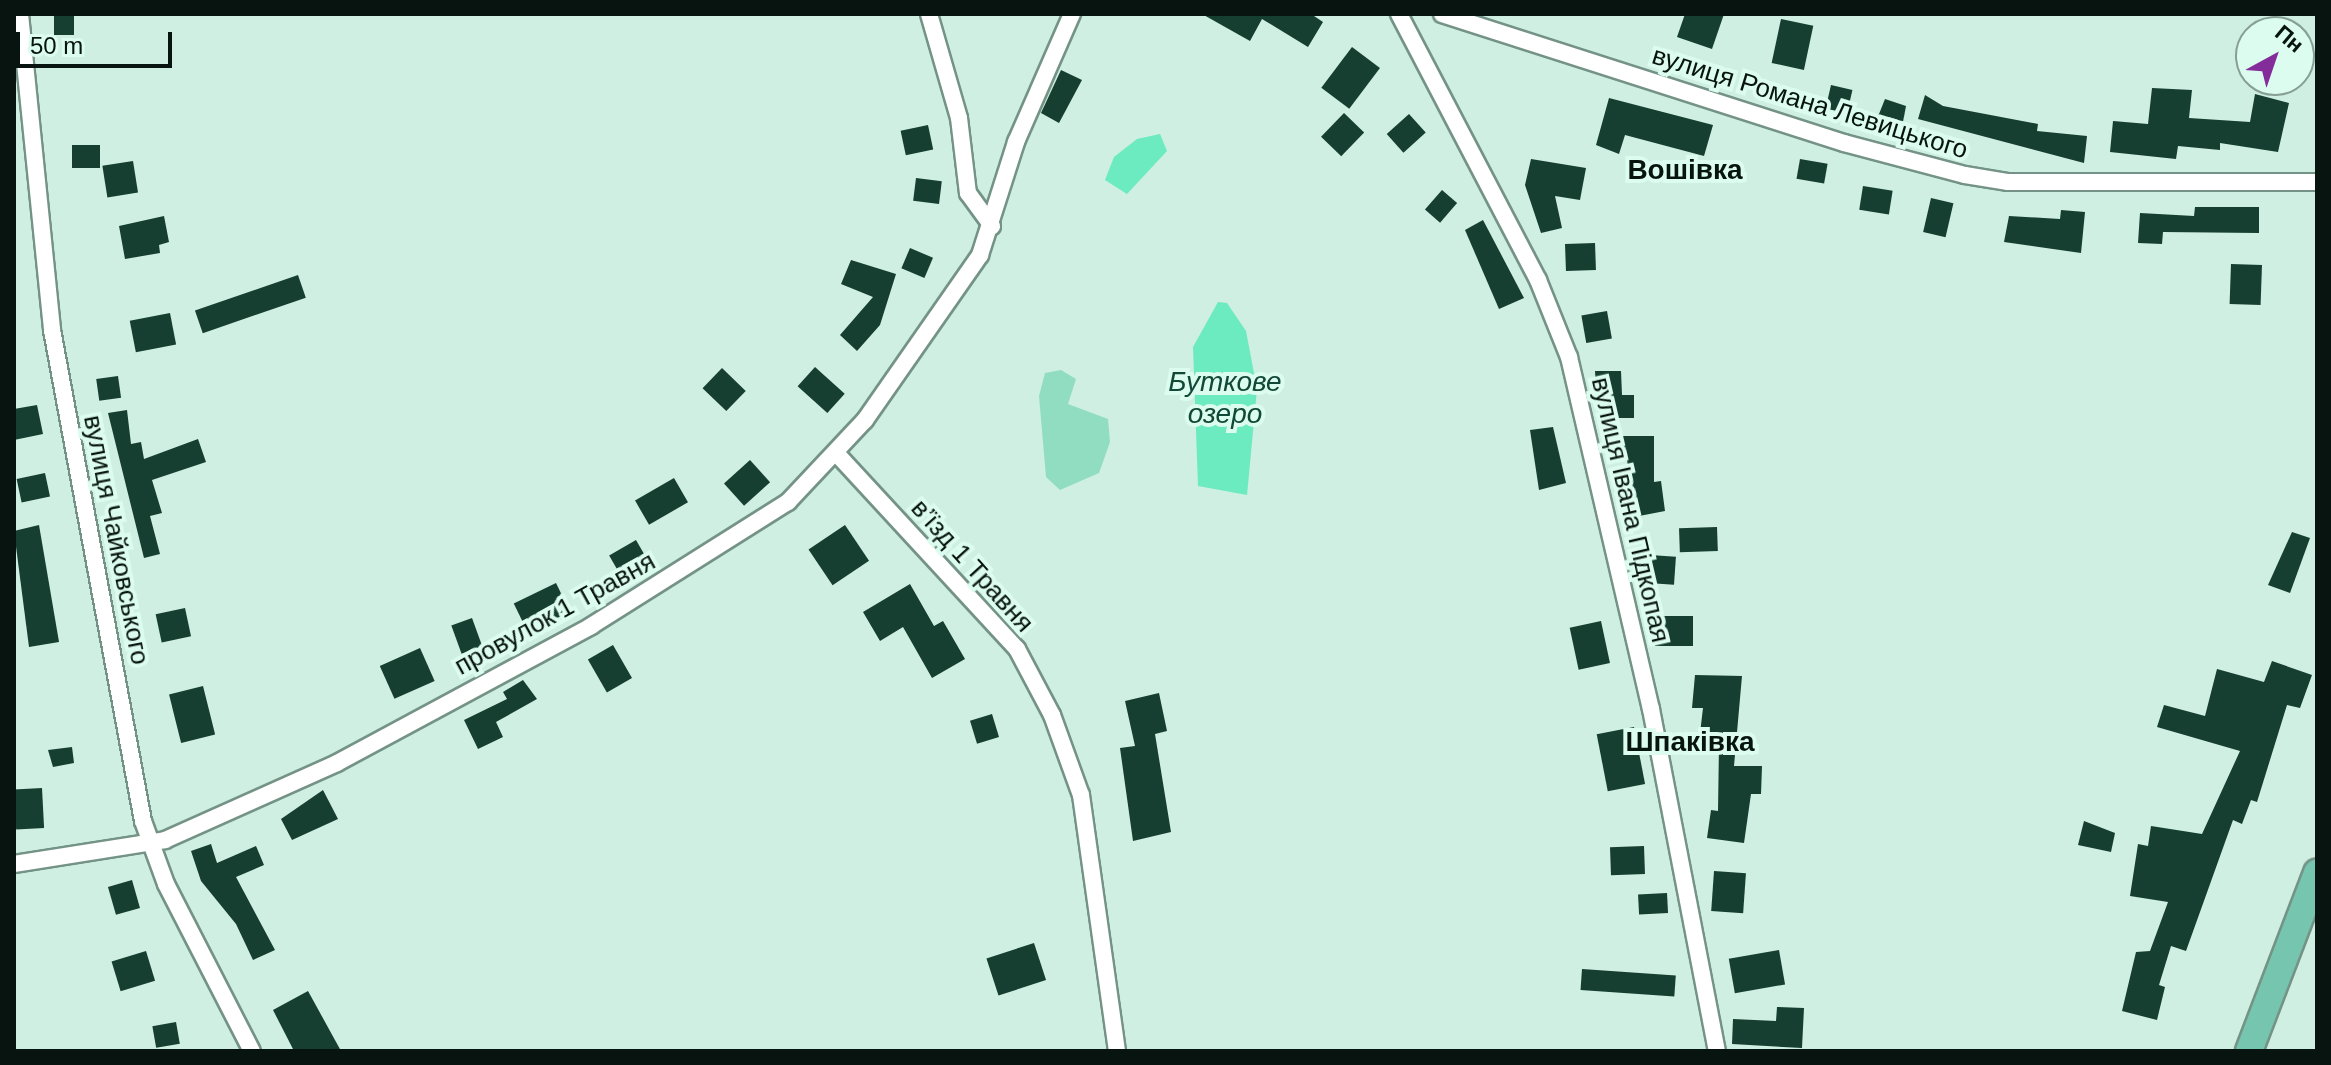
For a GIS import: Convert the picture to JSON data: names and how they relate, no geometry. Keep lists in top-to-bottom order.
{
  "streets": {
    "street": [
      "вулиця Романа Левицького",
      "вулиця Івана Підкопая",
      "вулиця Чайковського",
      "в’їзд 1 Травня",
      "провулок 1 Травня"
    ]
  },
  "crossings": [
    ["вулиця Чайковського", "провулок 1 Травня"],
    ["в’їзд 1 Травня", "провулок 1 Травня"]
  ],
  "districts": ["Вошівка", "Шпаківка"],
  "water": ["Буткове озеро"],
  "scale_bar": "50 m",
  "north": "top right"
}
